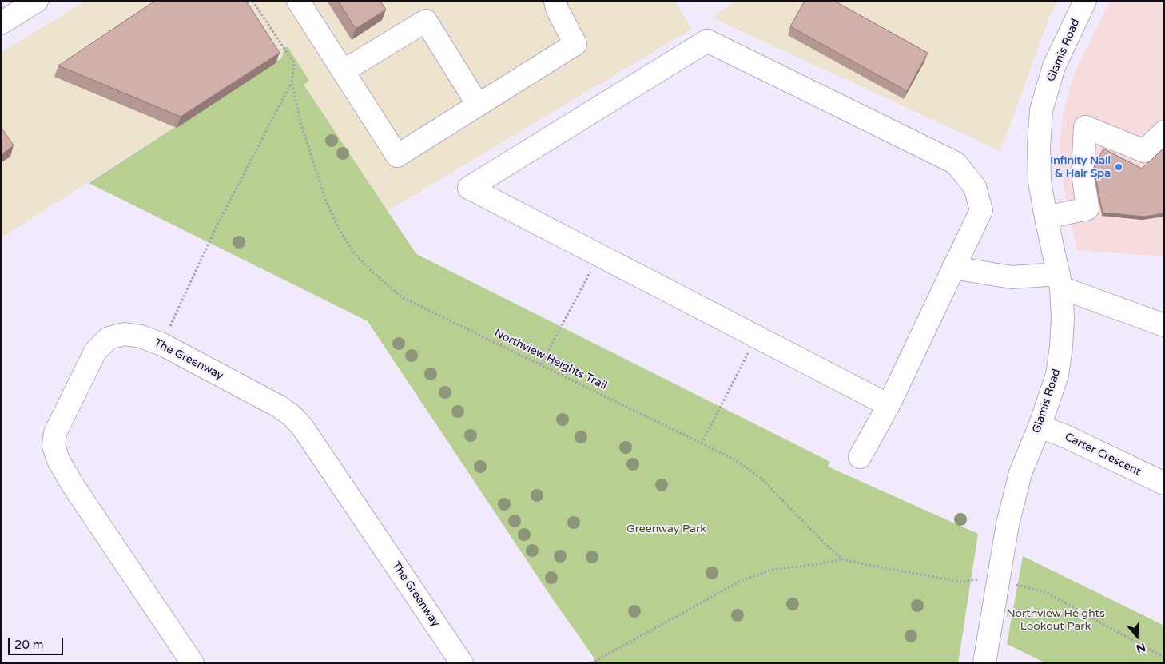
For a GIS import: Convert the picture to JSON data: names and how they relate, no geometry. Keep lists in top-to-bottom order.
{
  "streets": {
    "street": ["Glamis Road", "The Greenway", "Carter Crescent"],
    "path": ["Northview Heights Trail"]
  },
  "crossings": [
    ["Glamis Road", "Carter Crescent"]
  ],
  "parks": ["Greenway Park", "Northview Heights Lookout Park"],
  "places": ["Infinity Nail & Hair Spa"],
  "scale_bar": "20 m",
  "north": "bottom"
}
